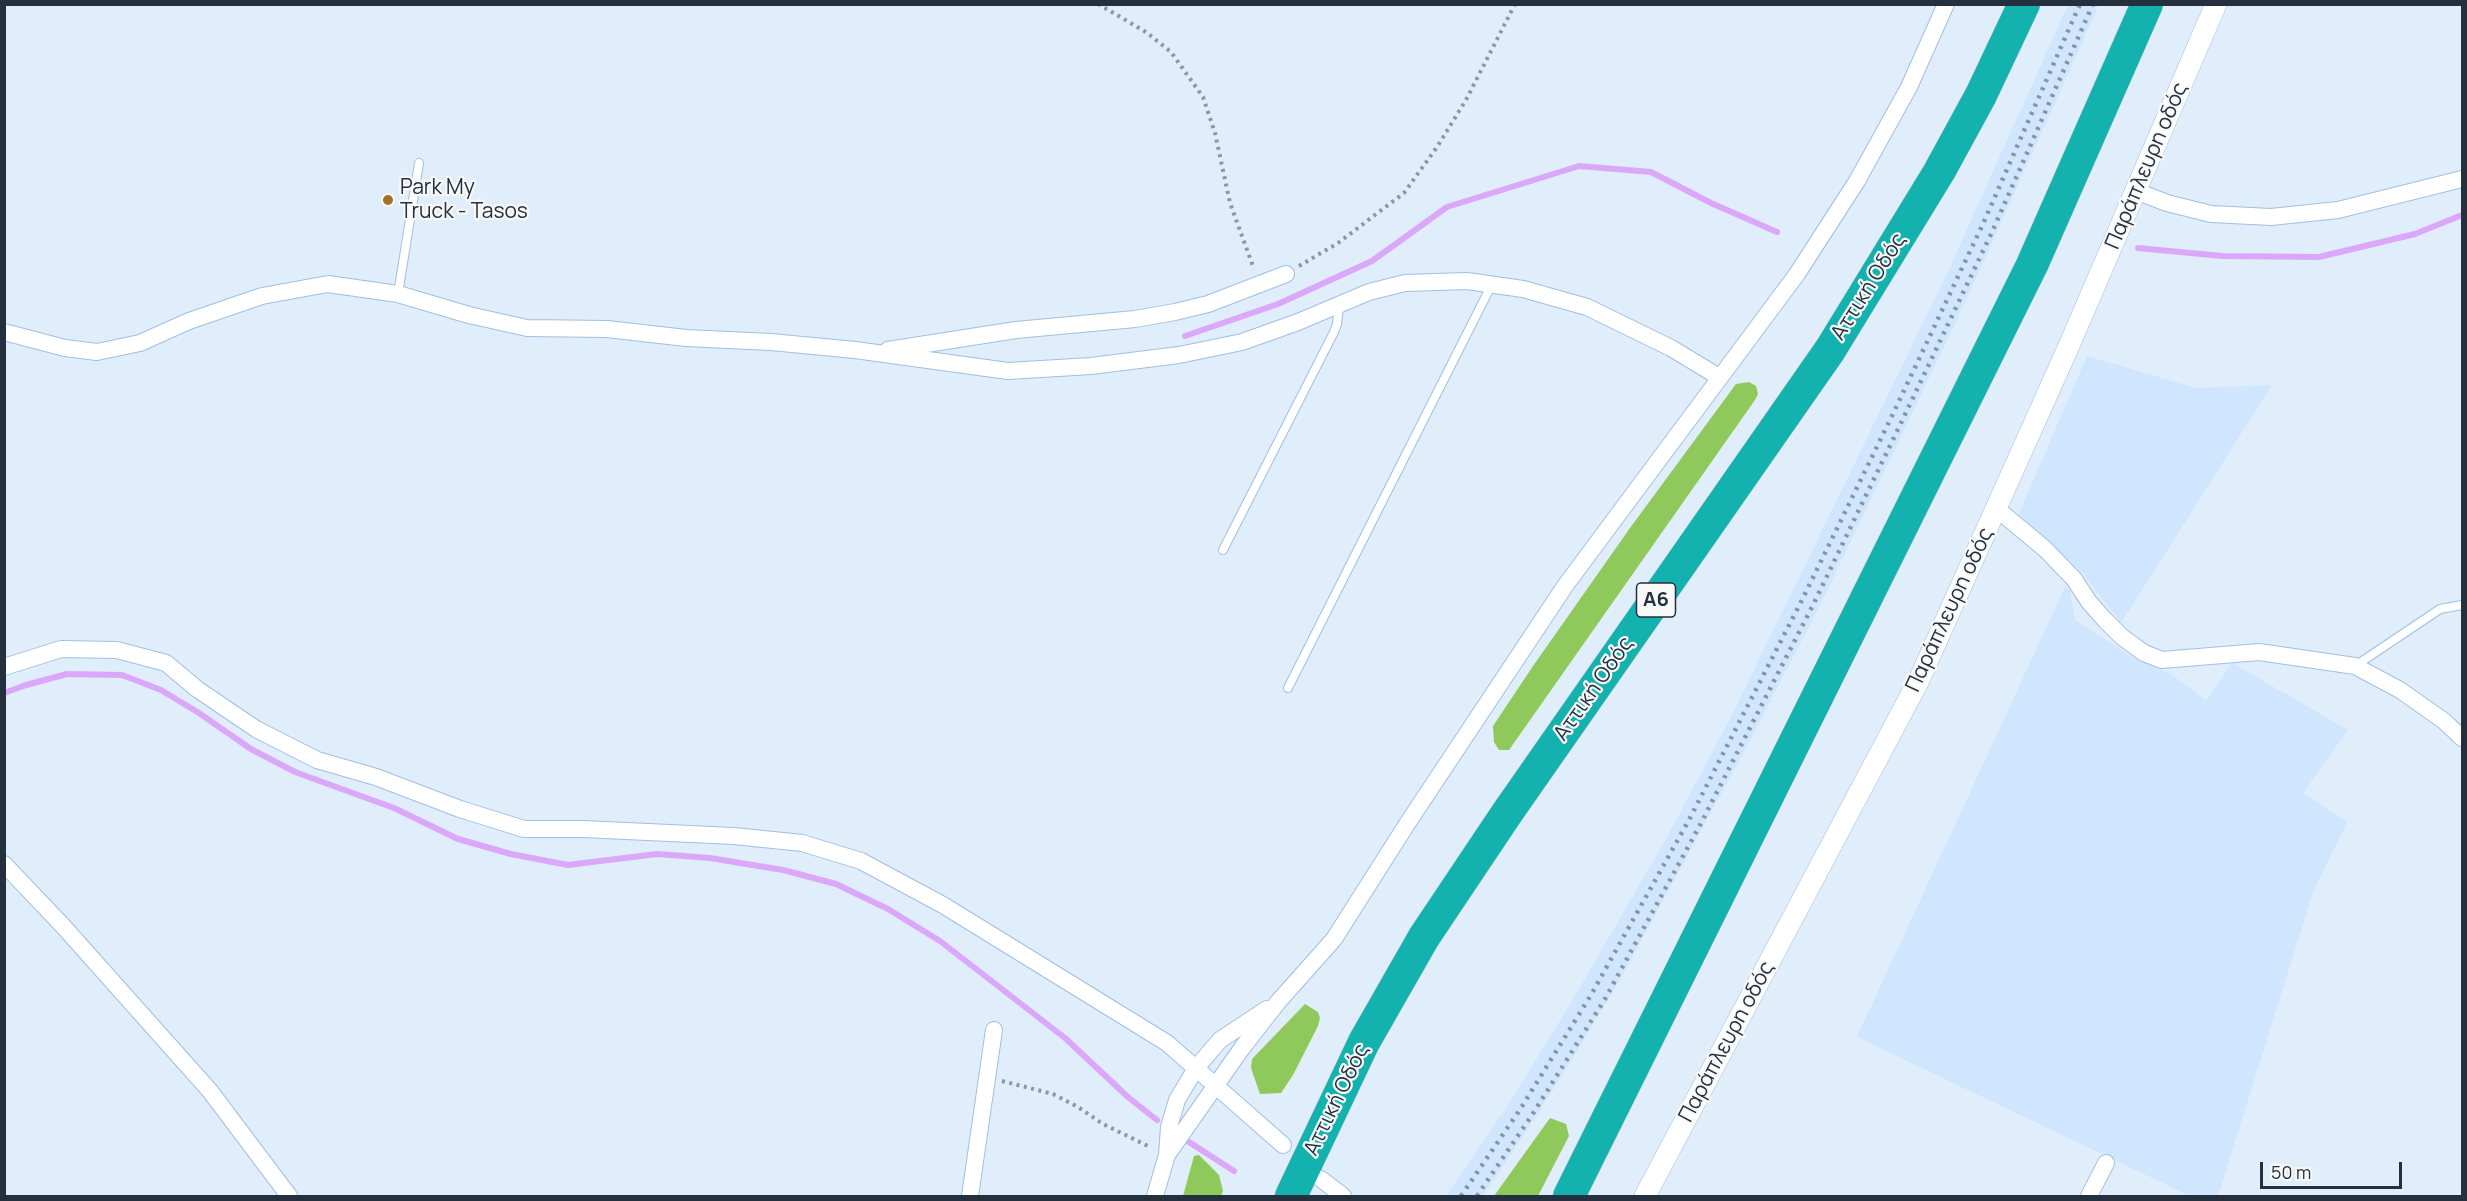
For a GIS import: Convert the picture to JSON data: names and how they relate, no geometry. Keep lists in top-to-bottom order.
{
  "streets": {
    "highway": ["Αττική Οδός", "Α6"],
    "street": ["Παράπλευρη οδός"]
  },
  "places": ["Park My Truck - Tasos"],
  "scale_bar": "50 m"
}
